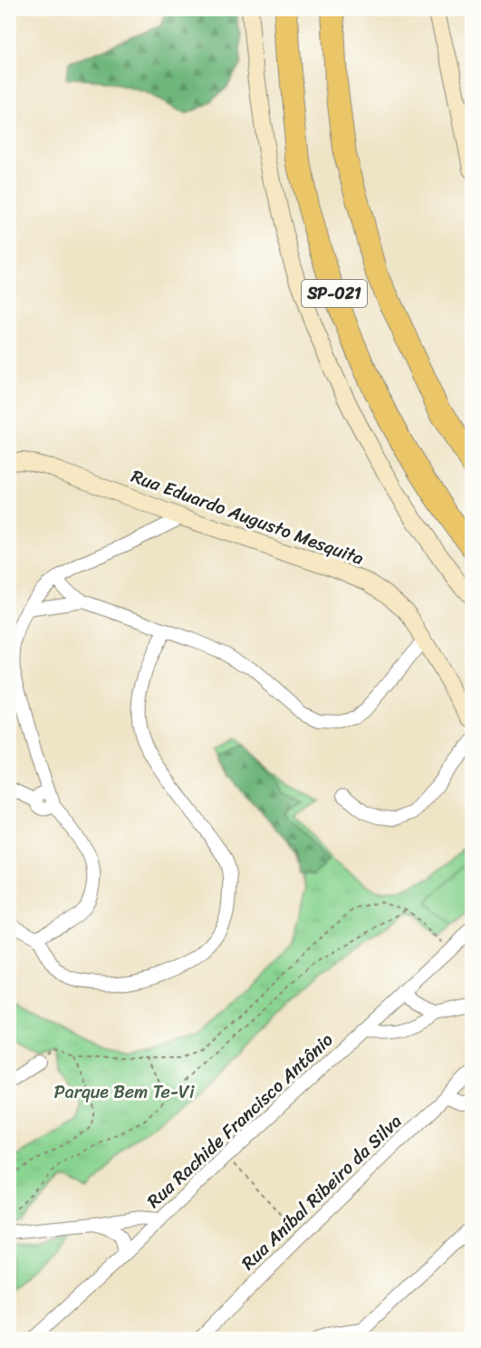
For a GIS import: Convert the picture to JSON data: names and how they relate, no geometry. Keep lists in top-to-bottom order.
{
  "streets": {
    "highway": ["SP-021"],
    "main road": ["Rua Eduardo Augusto Mesquita"],
    "street": ["Rua Rachide Francisco Antônio", "Rua Aníbal Ribeiro da Silva"]
  },
  "parks": ["Parque Bem Te-Vi"]
}
